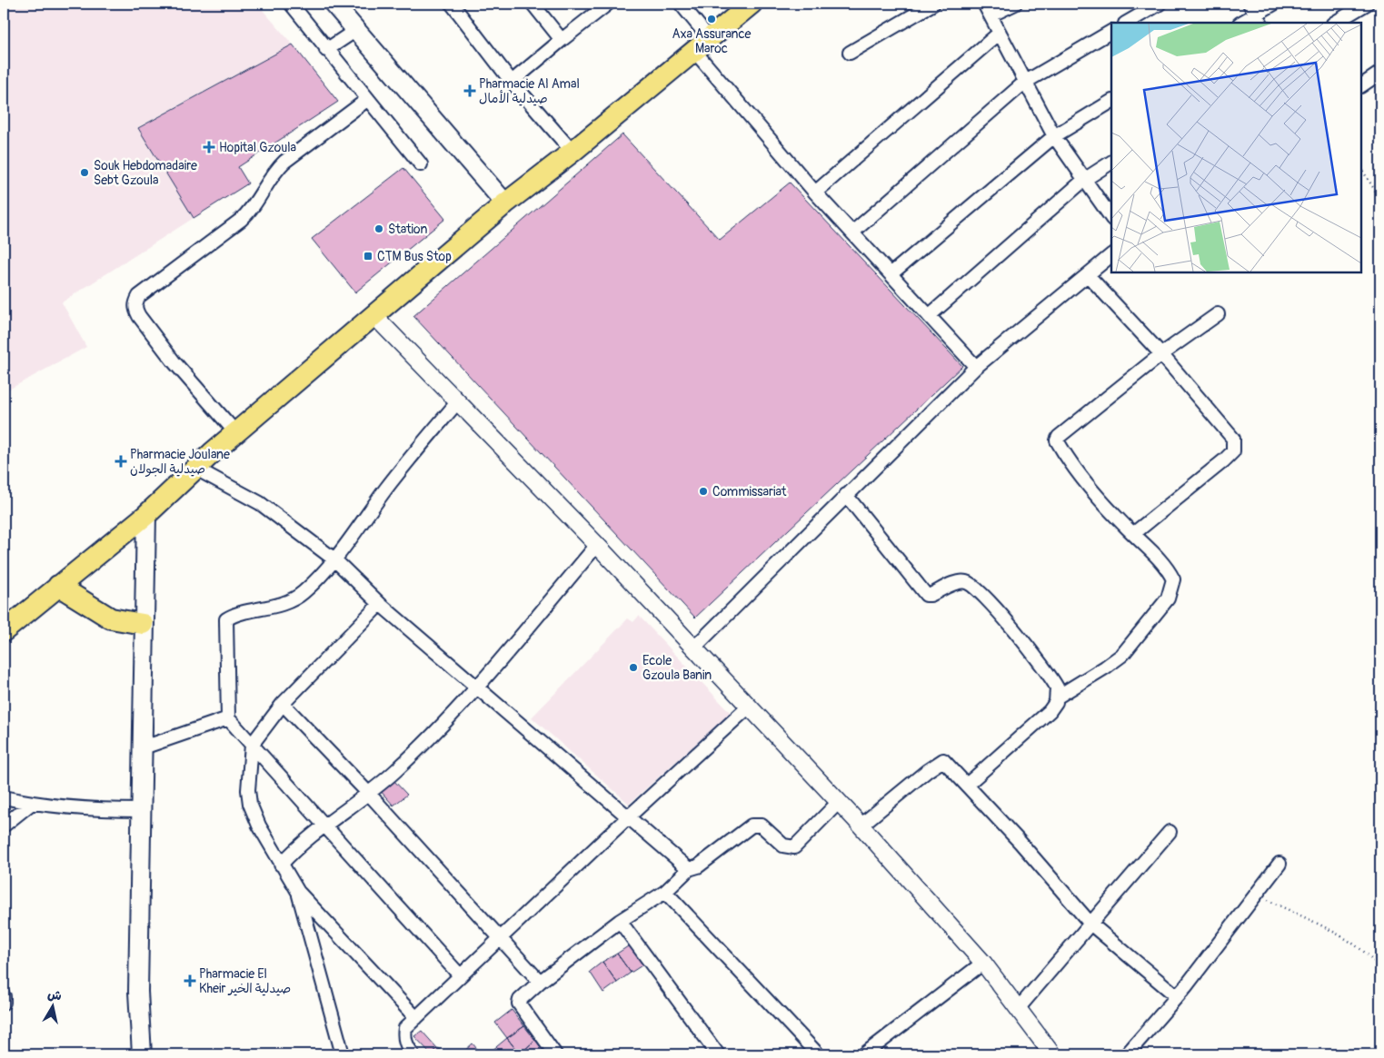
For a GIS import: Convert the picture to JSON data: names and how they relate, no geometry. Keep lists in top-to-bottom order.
{
  "places": {
    "other": [
      "Axa Assurance Maroc",
      "Souk Hebdomadaire Sebt Gzoula",
      "Station",
      "Commissariat",
      "Ecole Gzoula Banin"
    ],
    "health": [
      "Pharmacie Al Amal صيدلية الأمال",
      "Hopital Gzoula",
      "Pharmacie Joulane صيدلية الجولان",
      "Pharmacie El Kheir صيدلية الخير"
    ],
    "transit": ["CTM Bus Stop"]
  },
  "north": "top"
}
